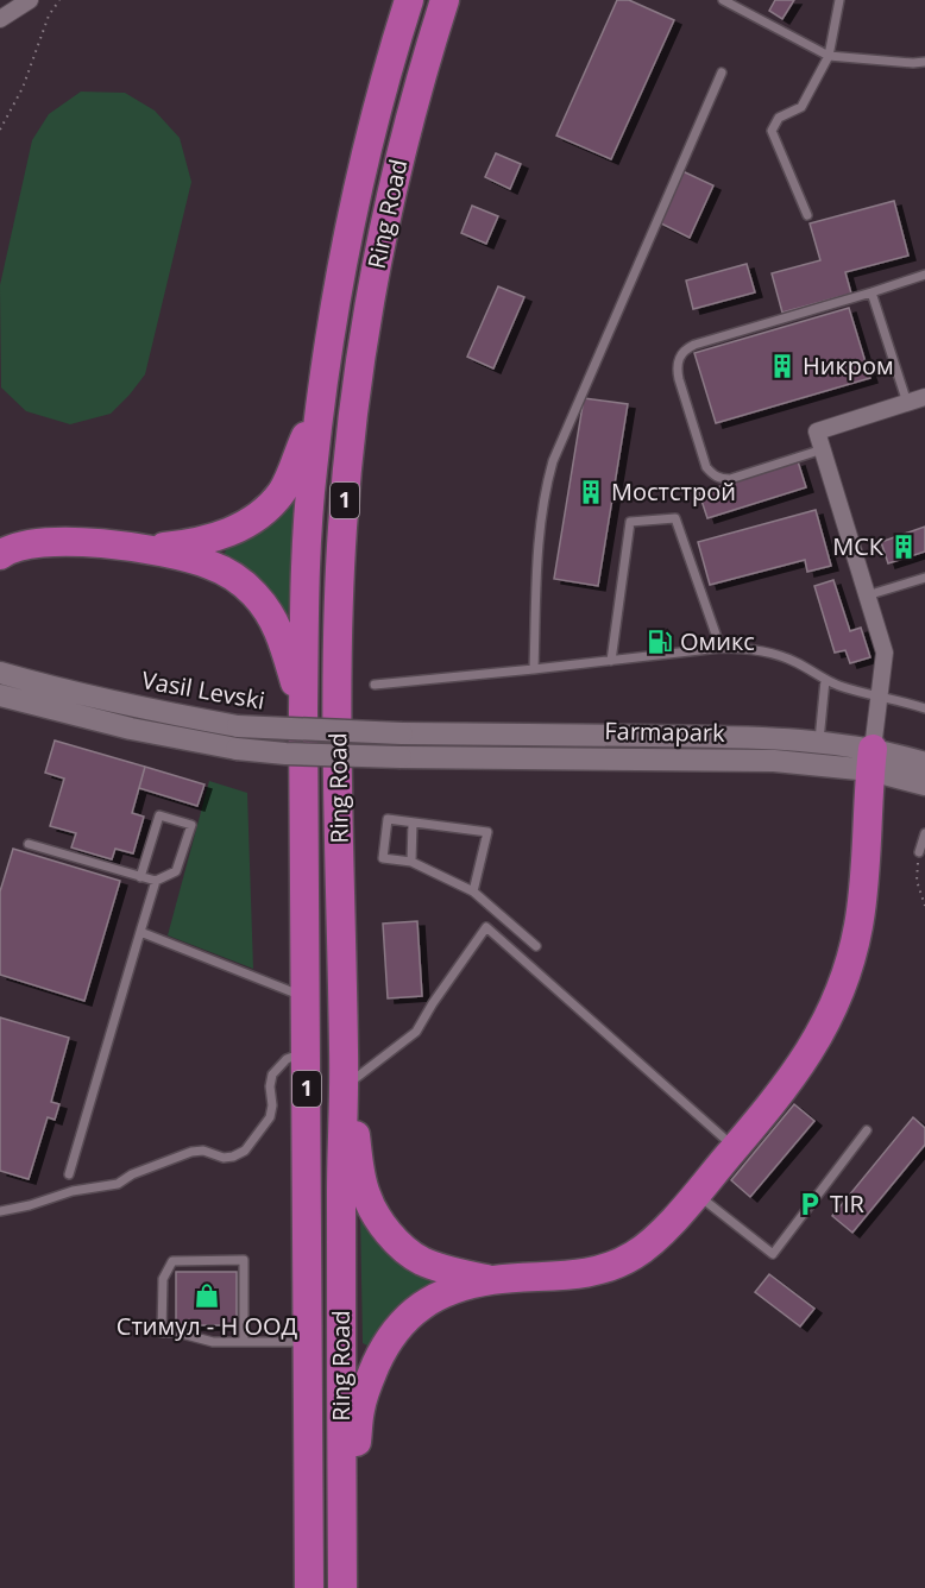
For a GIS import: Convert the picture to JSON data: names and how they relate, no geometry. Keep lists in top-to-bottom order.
{
  "streets": {
    "highway": ["Ring Road", "1"],
    "street": ["Vasil Levski", "Farmapark"]
  },
  "crossings": [
    ["Vasil Levski", "Farmapark"]
  ],
  "places": {
    "building": ["Никром", "Мостстрой", "МСК"],
    "fuel station": ["Омикс"],
    "parking": ["TIR"],
    "shop": ["Стимул - Н ООД"]
  }
}
